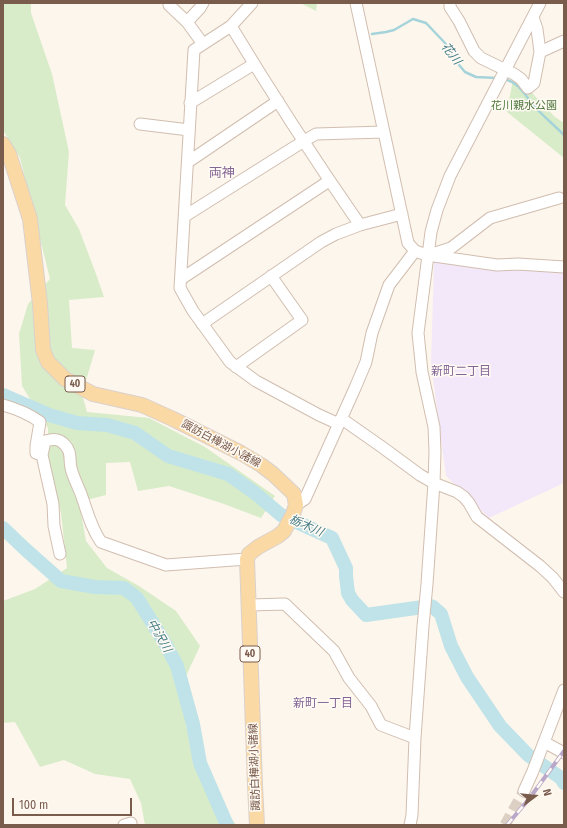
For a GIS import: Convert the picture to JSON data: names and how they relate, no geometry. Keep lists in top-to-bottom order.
{
  "streets": {
    "main road": ["40", "諏訪白樺湖小諸線"]
  },
  "districts": ["両神", "新町二丁目", "新町一丁目"],
  "water": ["花川", "栃木川", "中沢川"],
  "parks": ["花川親水公園"],
  "scale_bar": "100 m",
  "north": "right"
}
